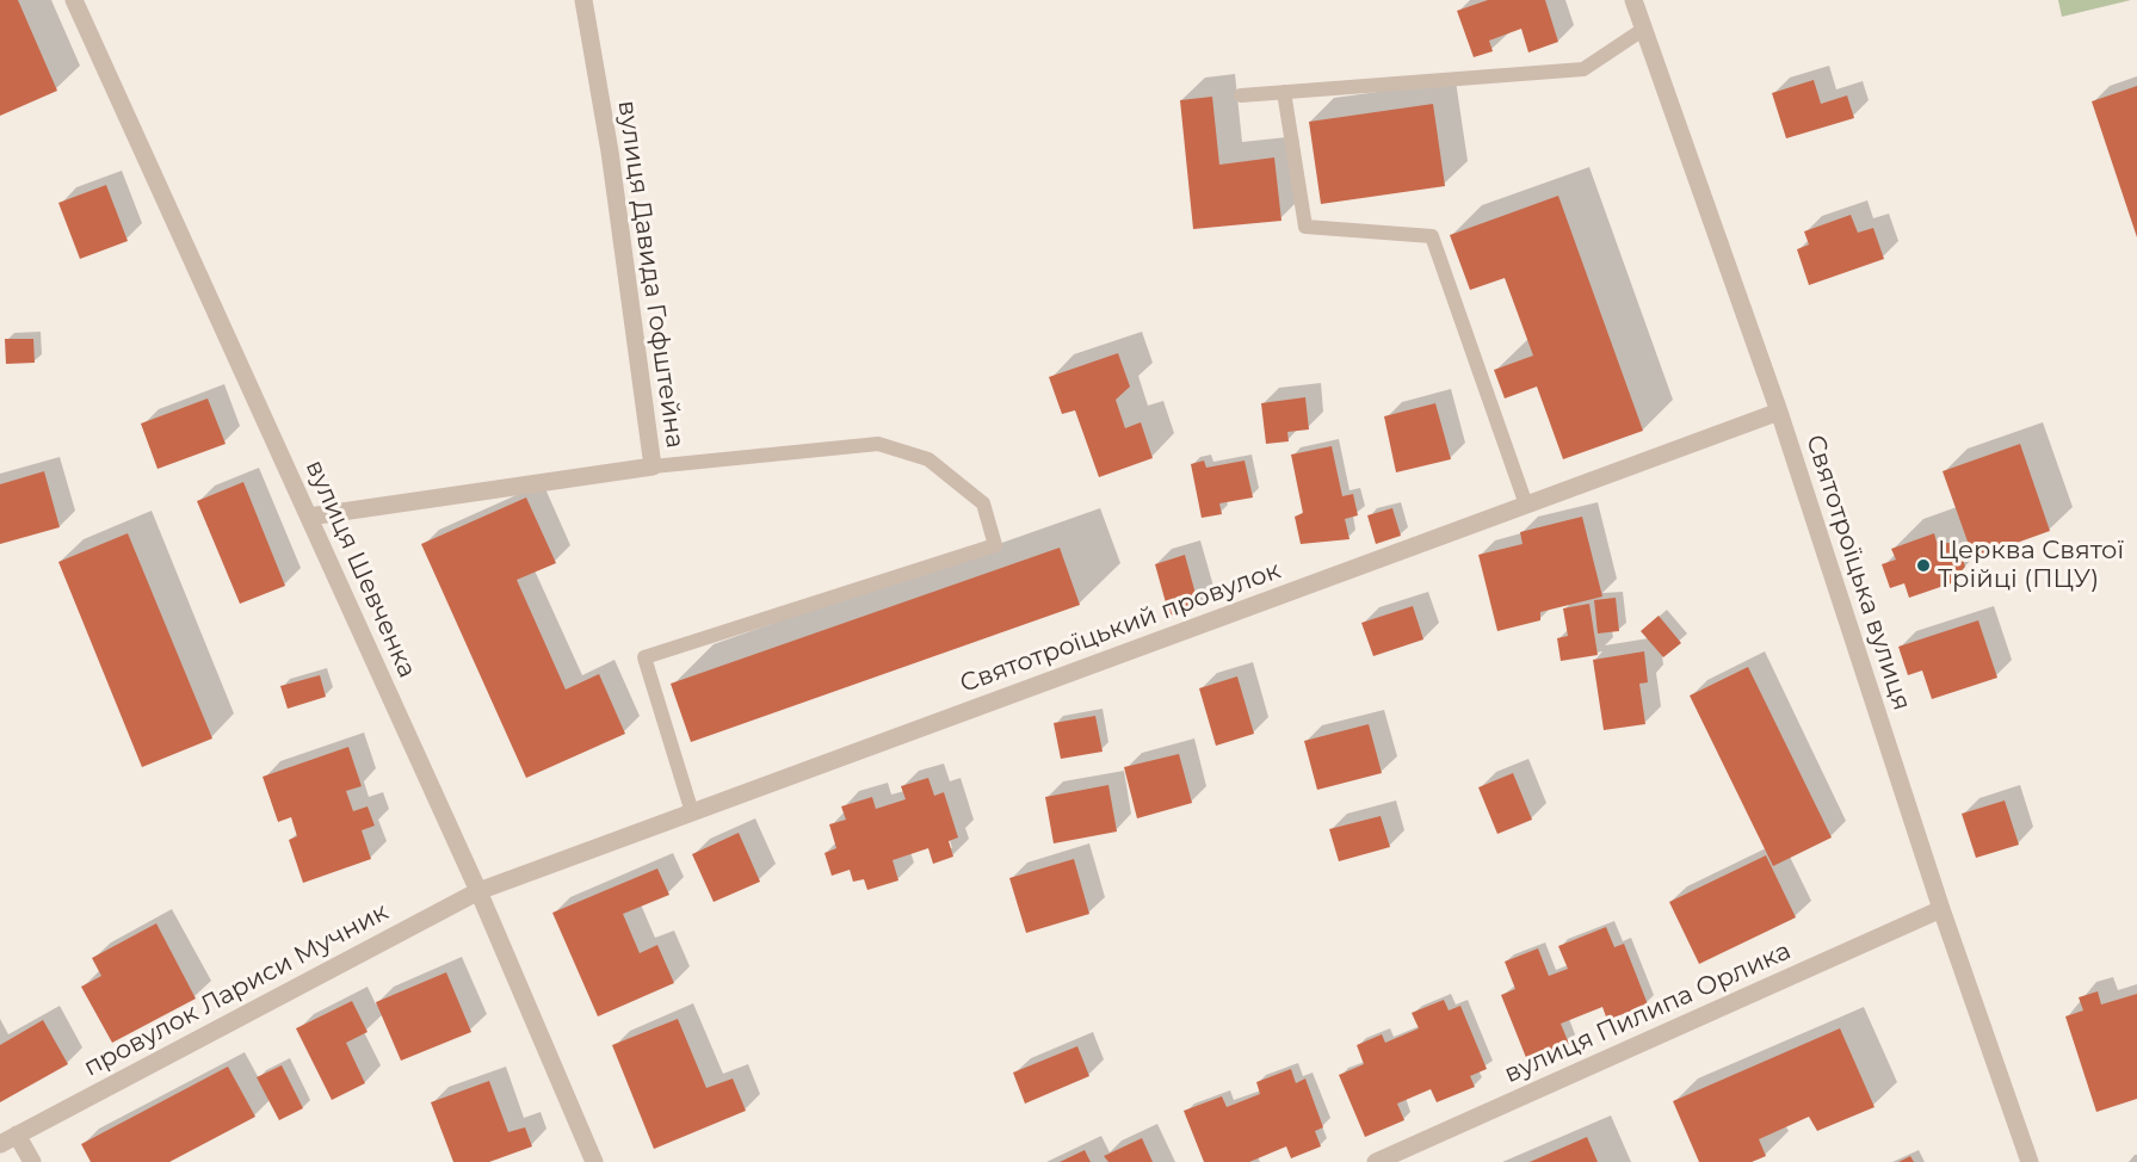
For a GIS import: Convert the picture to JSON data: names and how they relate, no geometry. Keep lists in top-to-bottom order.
{
  "streets": {
    "street": [
      "вулиця Давида Гофштейна",
      "вулиця Шевченка",
      "Святотроїцька вулиця",
      "Святотроїцький провулок",
      "провулок Лариси Мучник",
      "вулиця Пилипа Орлика"
    ]
  },
  "crossings": [
    ["вулиця Давида Гофштейна", "вулиця Шевченка"],
    ["вулиця Шевченка", "Святотроїцький провулок"],
    ["вулиця Шевченка", "провулок Лариси Мучник"],
    ["Святотроїцька вулиця", "Святотроїцький провулок"],
    ["Святотроїцька вулиця", "вулиця Пилипа Орлика"],
    ["Святотроїцький провулок", "провулок Лариси Мучник"]
  ],
  "places": ["Церква Святої Трійці (ПЦУ)"]
}
